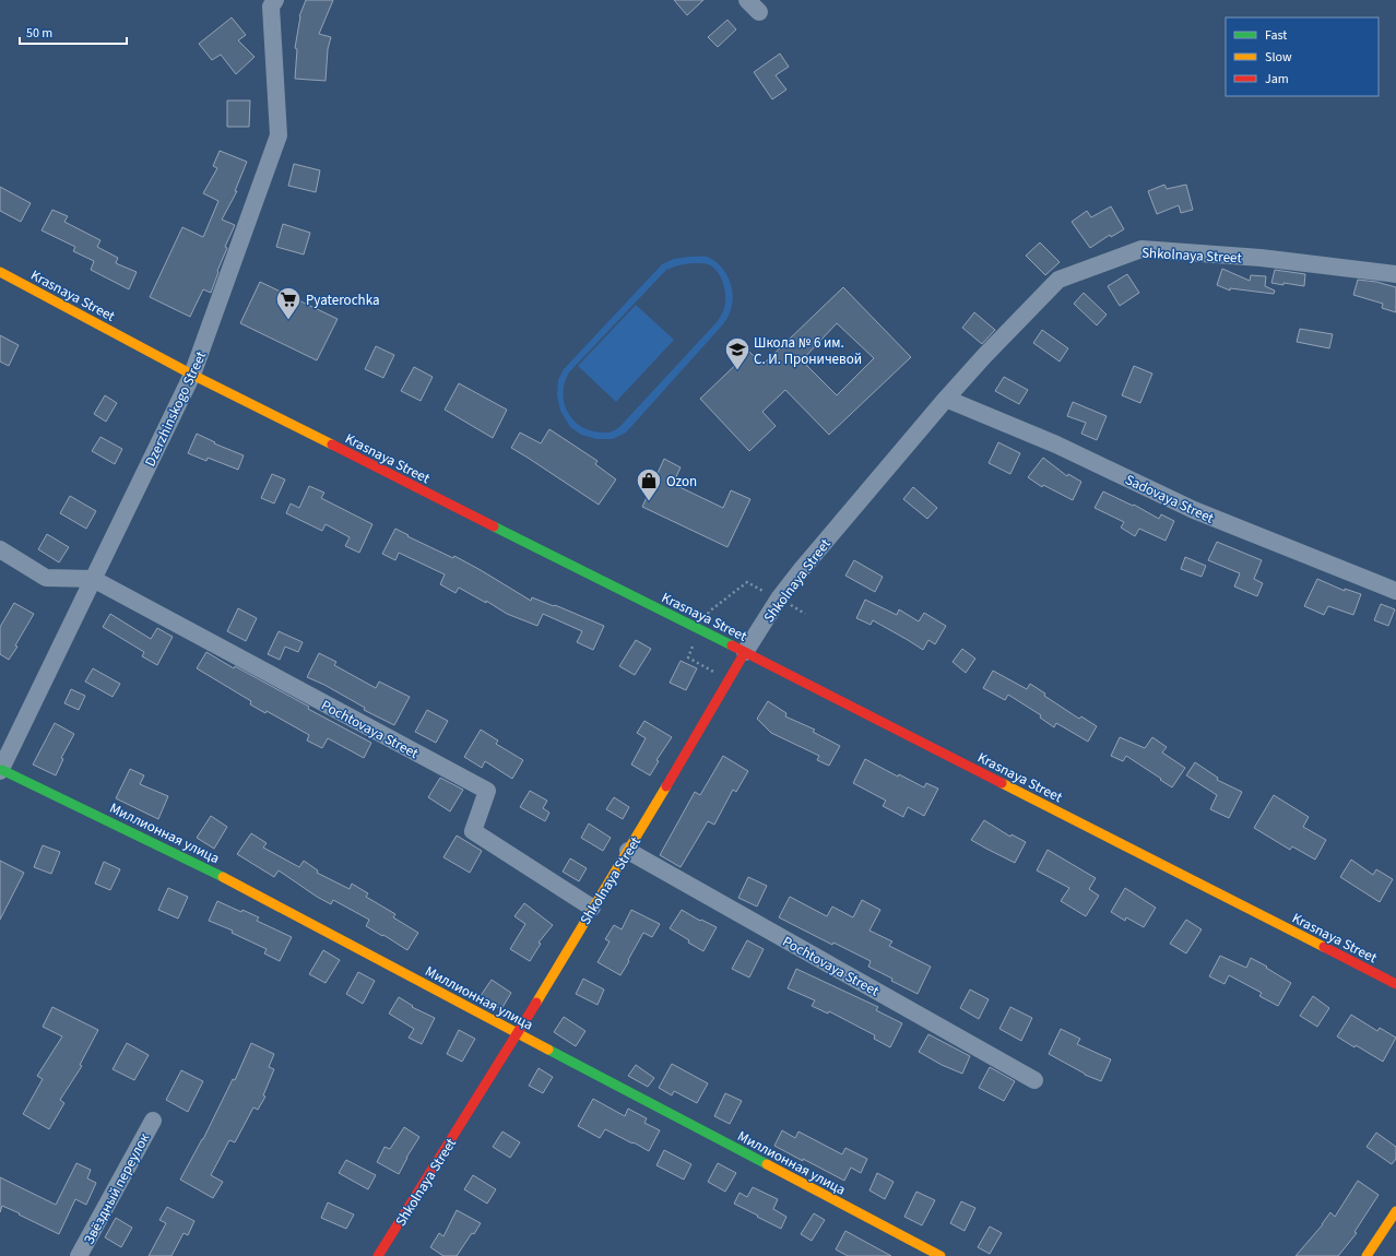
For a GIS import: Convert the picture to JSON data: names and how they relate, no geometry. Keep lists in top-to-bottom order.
{
  "streets": {
    "street": [
      "Shkolnaya Street",
      "Krasnaya Street",
      "Dzerzhinskogo Street",
      "Sadovaya Street",
      "Pochtovaya Street",
      "Миллионная улица",
      "Звёздный переулок"
    ]
  },
  "crossings": [
    ["Shkolnaya Street", "Krasnaya Street"],
    ["Shkolnaya Street", "Sadovaya Street"],
    ["Shkolnaya Street", "Pochtovaya Street"],
    ["Shkolnaya Street", "Миллионная улица"],
    ["Krasnaya Street", "Dzerzhinskogo Street"],
    ["Dzerzhinskogo Street", "Pochtovaya Street"],
    ["Dzerzhinskogo Street", "Миллионная улица"]
  ],
  "places": {
    "supermarket": ["Pyaterochka"],
    "school or university": ["Школа № 6 им. С. И. Проничевой"],
    "shop": ["Ozon"]
  },
  "legend": ["Fast", "Slow", "Jam"],
  "scale_bar": "50 m"
}
